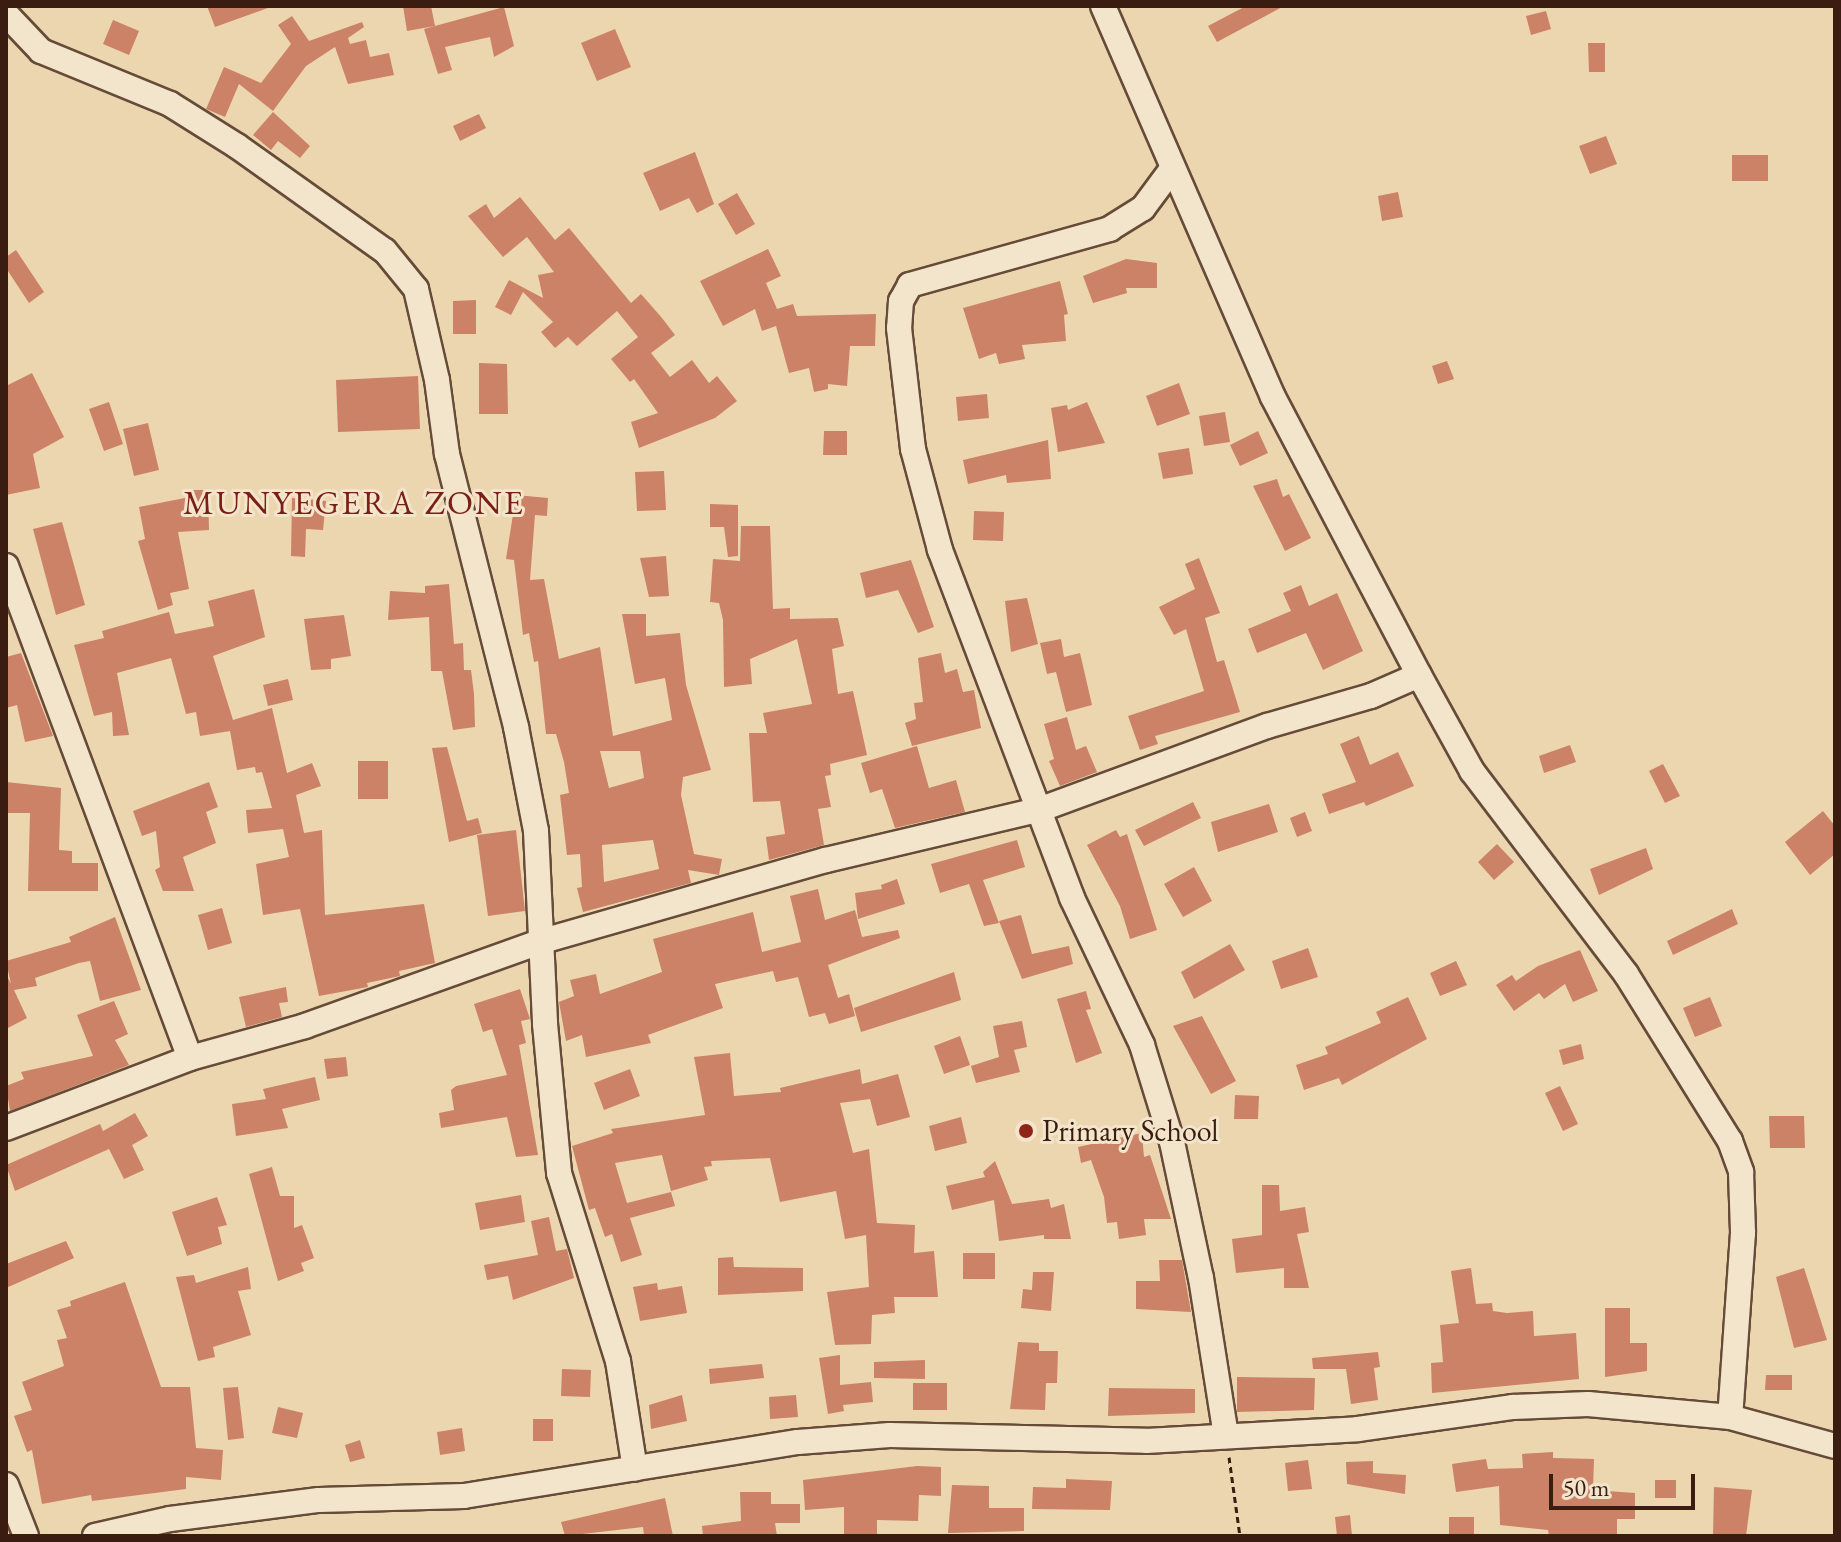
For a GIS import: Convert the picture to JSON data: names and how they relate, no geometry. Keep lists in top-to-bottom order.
{
  "districts": ["MUNYEGERA ZONE"],
  "places": ["Primary School"],
  "scale_bar": "50 m"
}
